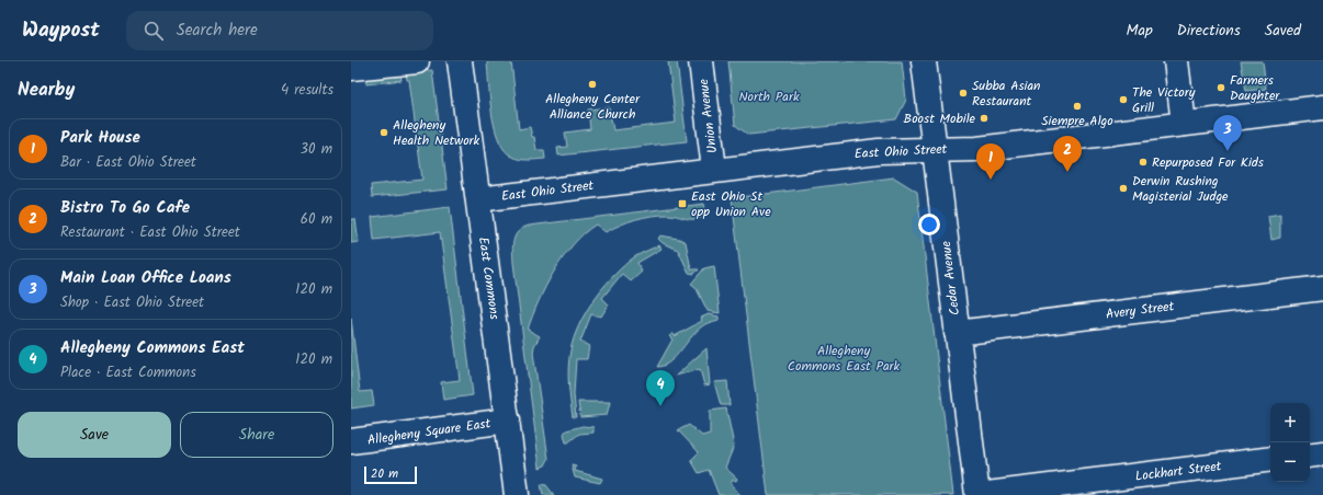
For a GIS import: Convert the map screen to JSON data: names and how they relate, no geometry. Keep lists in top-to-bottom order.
{
  "streets": {
    "street": [
      "Union Avenue",
      "East Ohio Street",
      "East Commons",
      "Cedar Avenue",
      "Avery Street",
      "Allegheny Square East",
      "Lockhart Street"
    ]
  },
  "crossings": [
    ["Union Avenue", "East Ohio Street"],
    ["East Ohio Street", "East Commons"],
    ["East Ohio Street", "Cedar Avenue"],
    ["East Commons", "Allegheny Square East"],
    ["Cedar Avenue", "Avery Street"],
    ["Cedar Avenue", "Lockhart Street"]
  ],
  "parks": ["North Park", "Allegheny Commons East Park"],
  "places": {
    "other": [
      "Allegheny Center Alliance Church",
      "Farmers Daughter",
      "Subba Asian Restaurant",
      "The Victory Grill",
      "Siempre Algo",
      "Boost Mobile",
      "Allegheny Health Network",
      "Repurposed For Kids",
      "Derwin Rushing Magisterial Judge"
    ],
    "transit": ["East Ohio St opp Union Ave"]
  },
  "scale_bar": "20 m",
  "page": {
    "header": "Waypost",
    "search": "Search here",
    "nav": ["Map", "Directions", "Saved"],
    "heading": ["Nearby", "4 results"],
    "pins": [
      "3",
      "2",
      "1",
      "4"
    ],
    "list": [
      {
        "mark": "1",
        "name": "Park House",
        "note": "Bar · East Ohio Street",
        "value": "30 m"
      },
      {
        "mark": "2",
        "name": "Bistro To Go Cafe",
        "note": "Restaurant · East Ohio Street",
        "value": "60 m"
      },
      {
        "mark": "3",
        "name": "Main Loan Office Loans",
        "note": "Shop · East Ohio Street",
        "value": "120 m"
      },
      {
        "mark": "4",
        "name": "Allegheny Commons East",
        "note": "Place · East Commons",
        "value": "120 m"
      }
    ],
    "buttons": ["Save", "Share"],
    "map_buttons": ["+", "−"],
    "scale": "20 m"
  }
}
